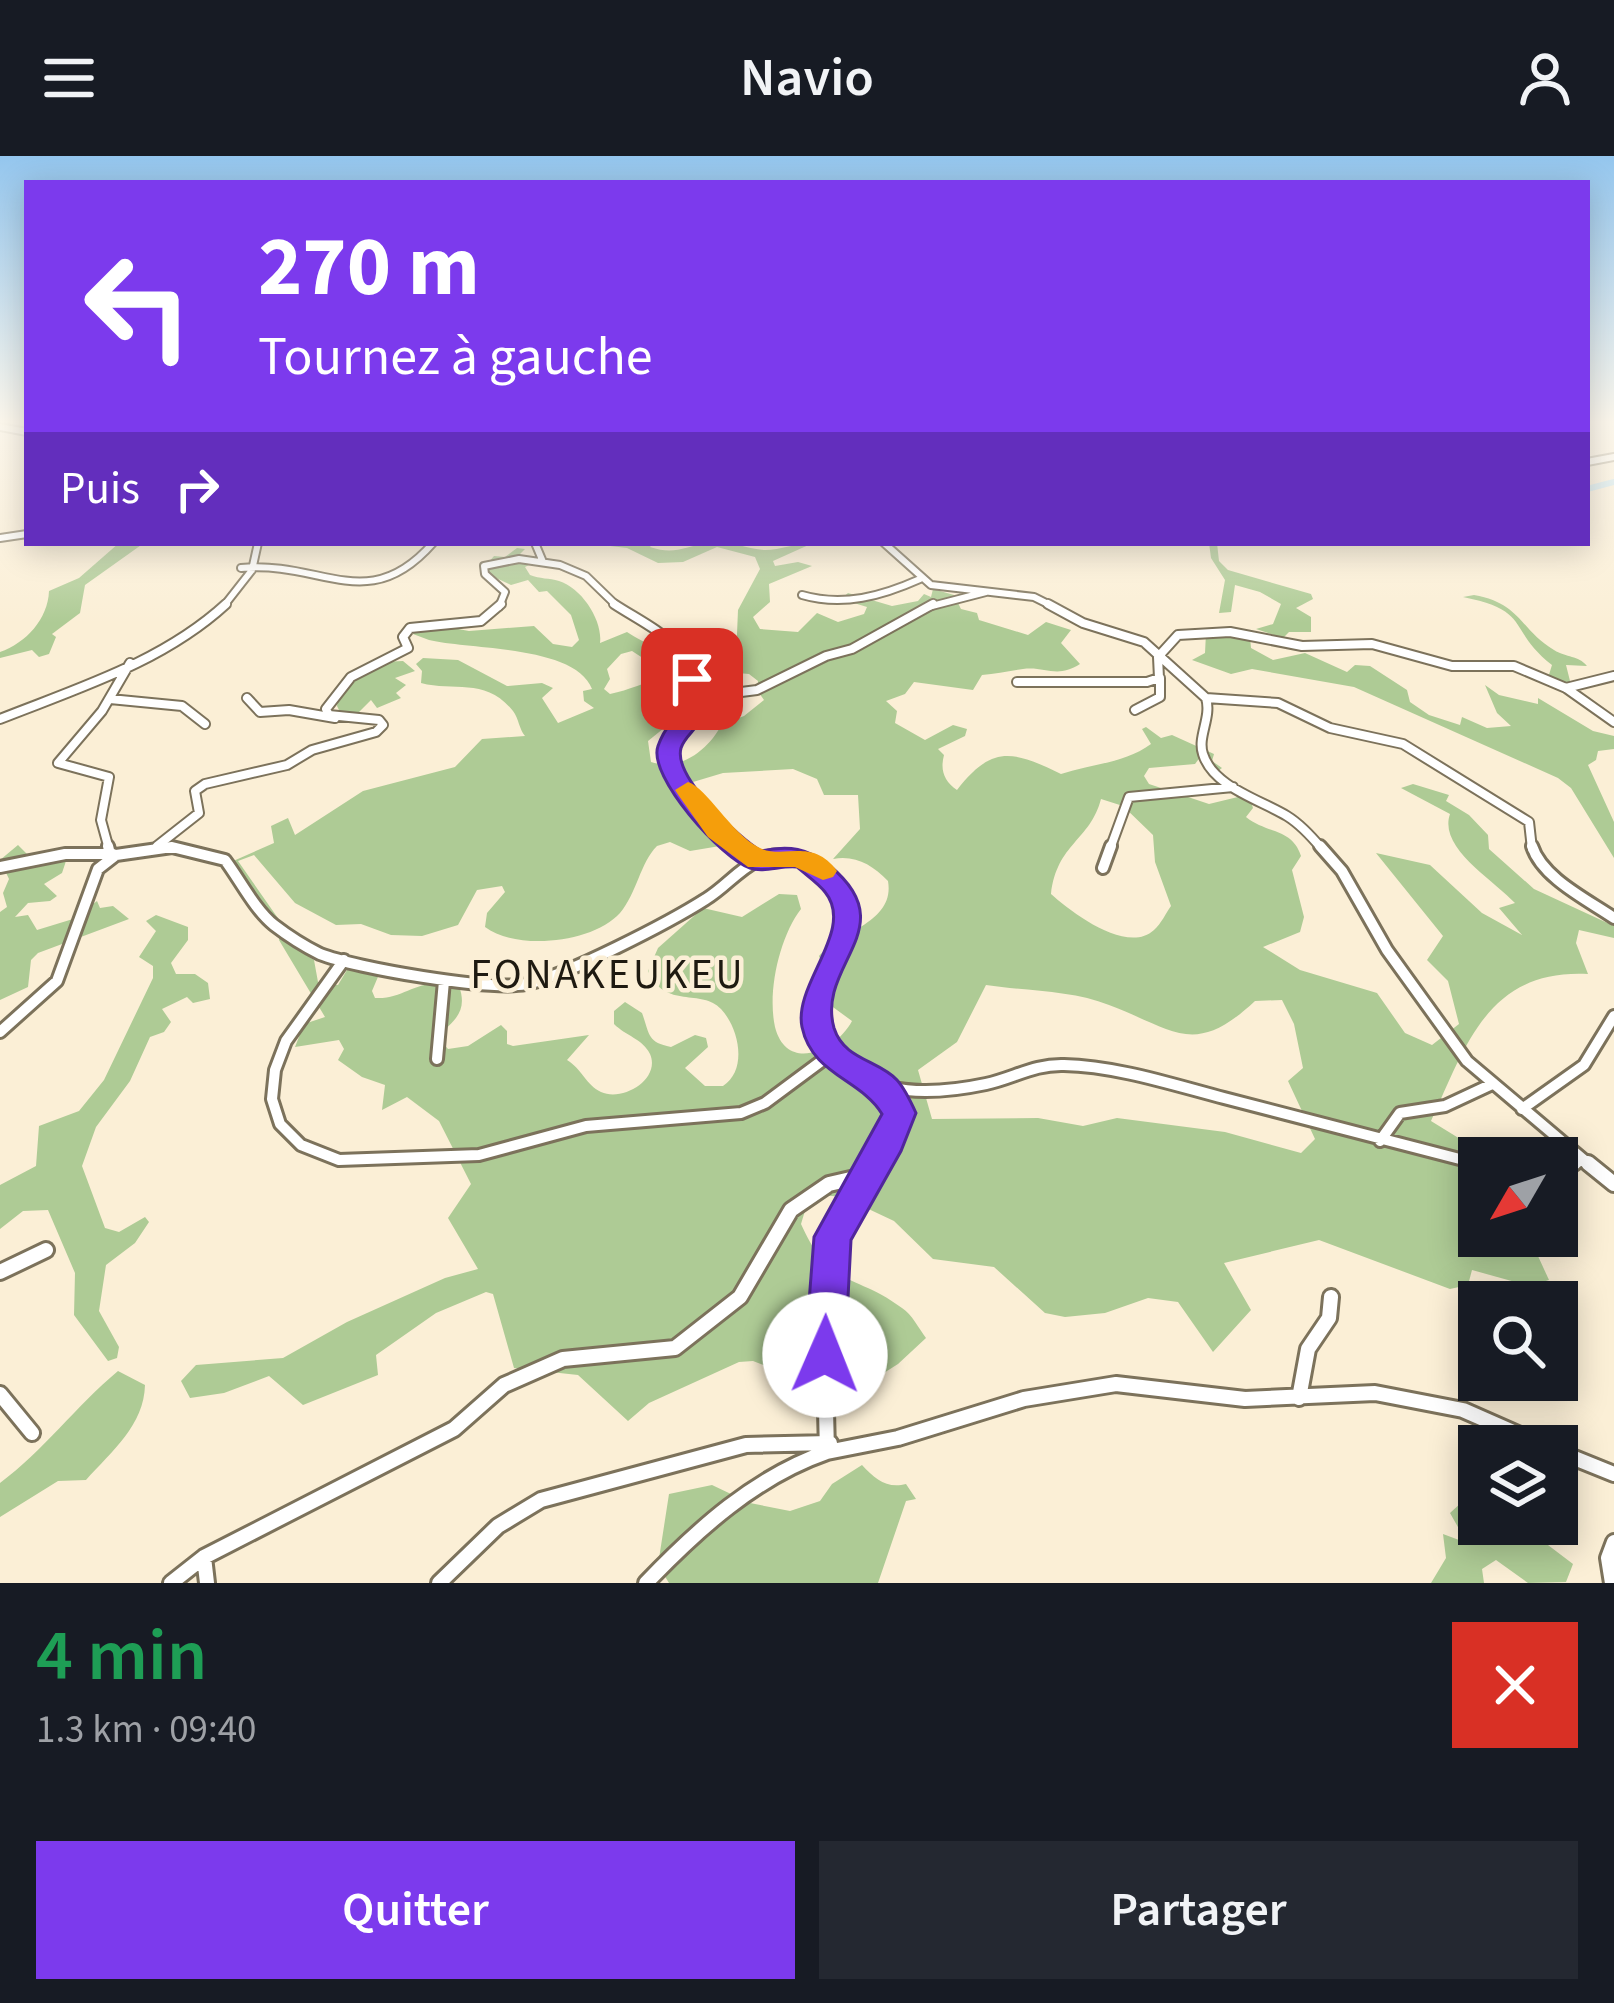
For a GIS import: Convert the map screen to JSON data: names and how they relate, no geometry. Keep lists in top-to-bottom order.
{
  "districts": ["FONAKEUKEU"],
  "north": "bottom left",
  "page": {
    "header": "Navio",
    "turn": ["270 m", "Tournez à gauche"],
    "then": "Puis",
    "heading": ["4 min", "1.3 km · 09:40"],
    "buttons": ["Quitter", "Partager"]
  }
}
